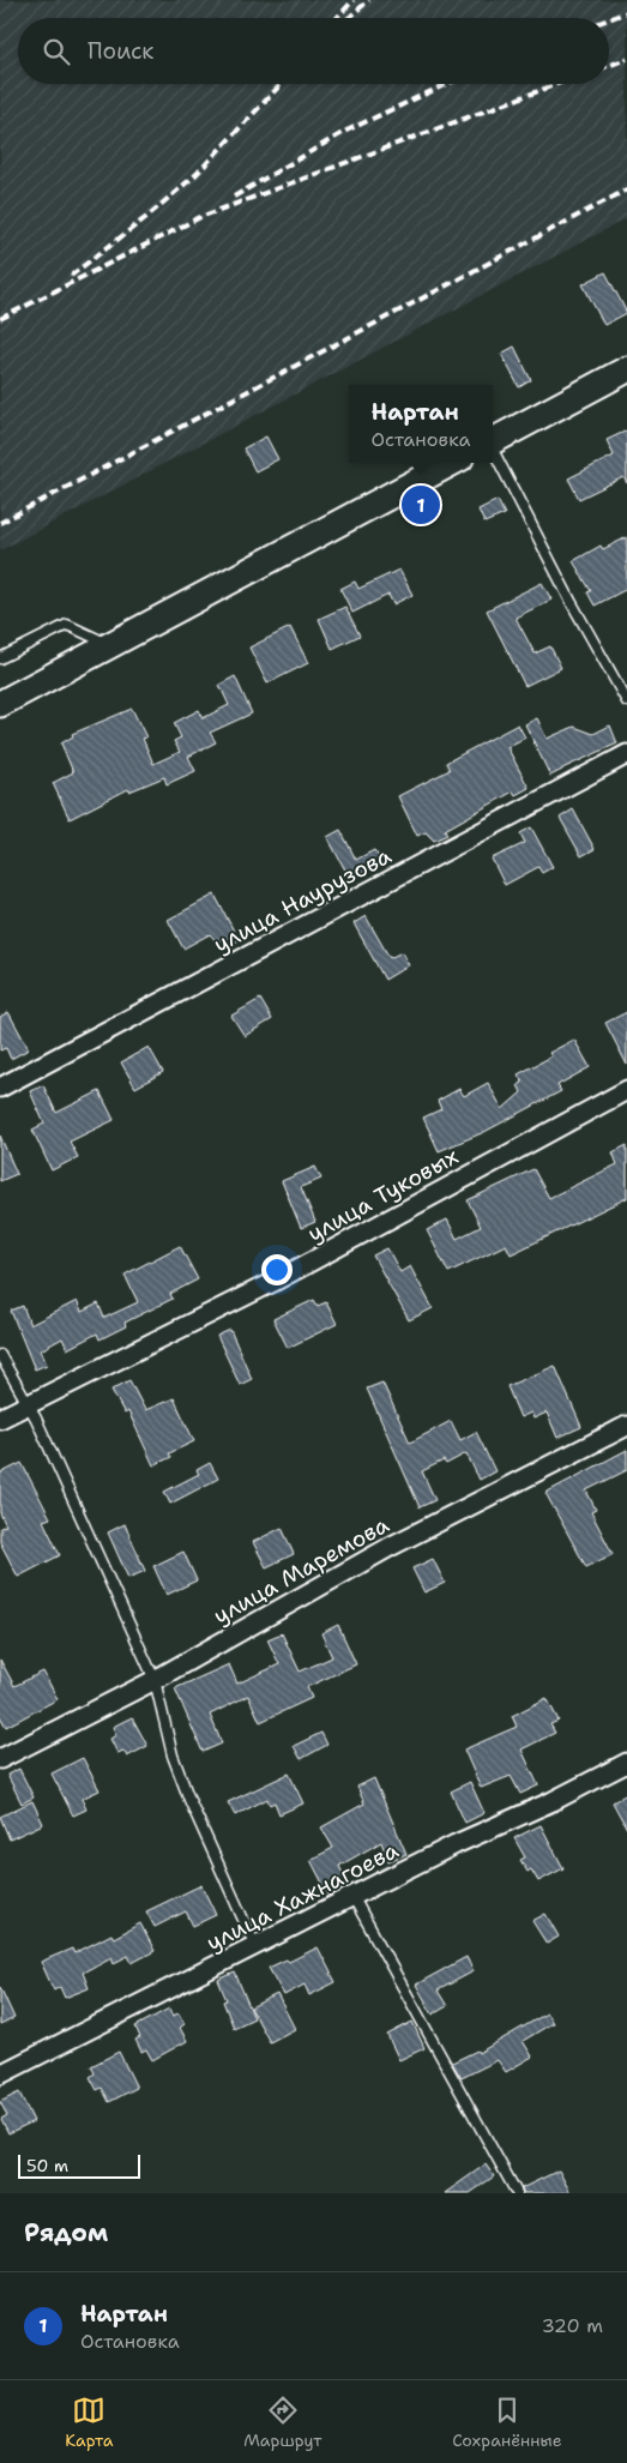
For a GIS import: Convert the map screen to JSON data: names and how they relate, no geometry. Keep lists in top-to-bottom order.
{
  "streets": {
    "street": [
      "улица Наурузова",
      "улица Туковых",
      "улица Маремова",
      "улица Хажнагоева"
    ]
  },
  "scale_bar": "50 m",
  "page": {
    "search": "Поиск",
    "popup": ["Нартан", "Остановка"],
    "pins": "1",
    "scale": "50 m",
    "heading": "Рядом",
    "list": [
      {
        "mark": "1",
        "name": "Нартан",
        "note": "Остановка",
        "value": "320 m"
      }
    ],
    "nav": ["Карта", "Маршрут", "Сохранённые"]
  }
}
